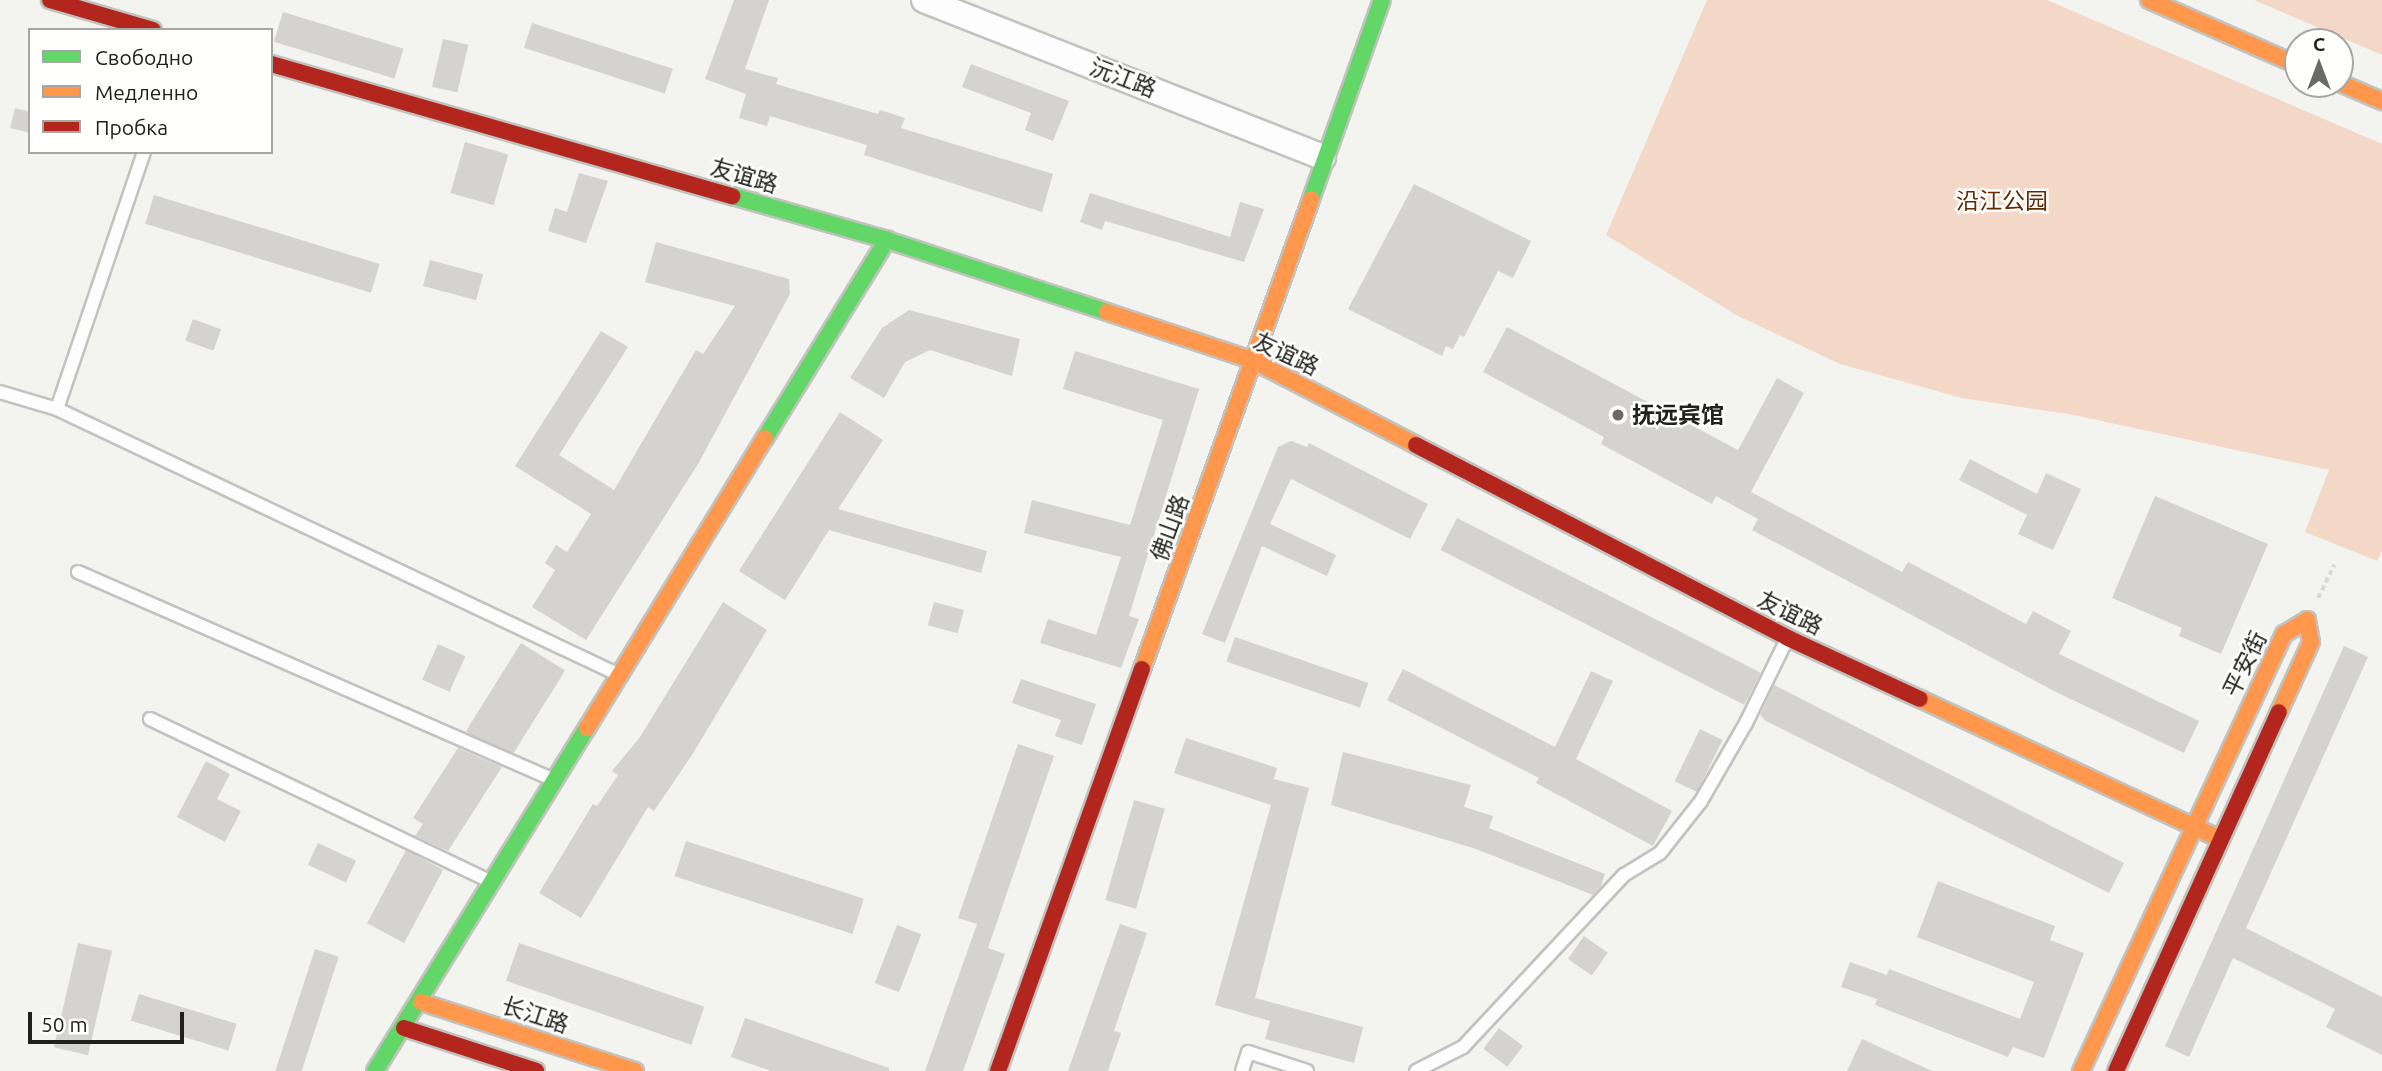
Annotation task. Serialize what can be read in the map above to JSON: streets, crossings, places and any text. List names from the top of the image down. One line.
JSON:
{"streets":{"street":["沅江路","友谊路","佛山路","平安街","长江路"]},"crossings":[["沅江路","佛山路"],["友谊路","佛山路"],["友谊路","平安街"]],"parks":["沿江公园"],"places":["抚远宾馆"],"legend":["Свободно","Медленно","Пробка"],"scale_bar":"50 m","north":"top"}
